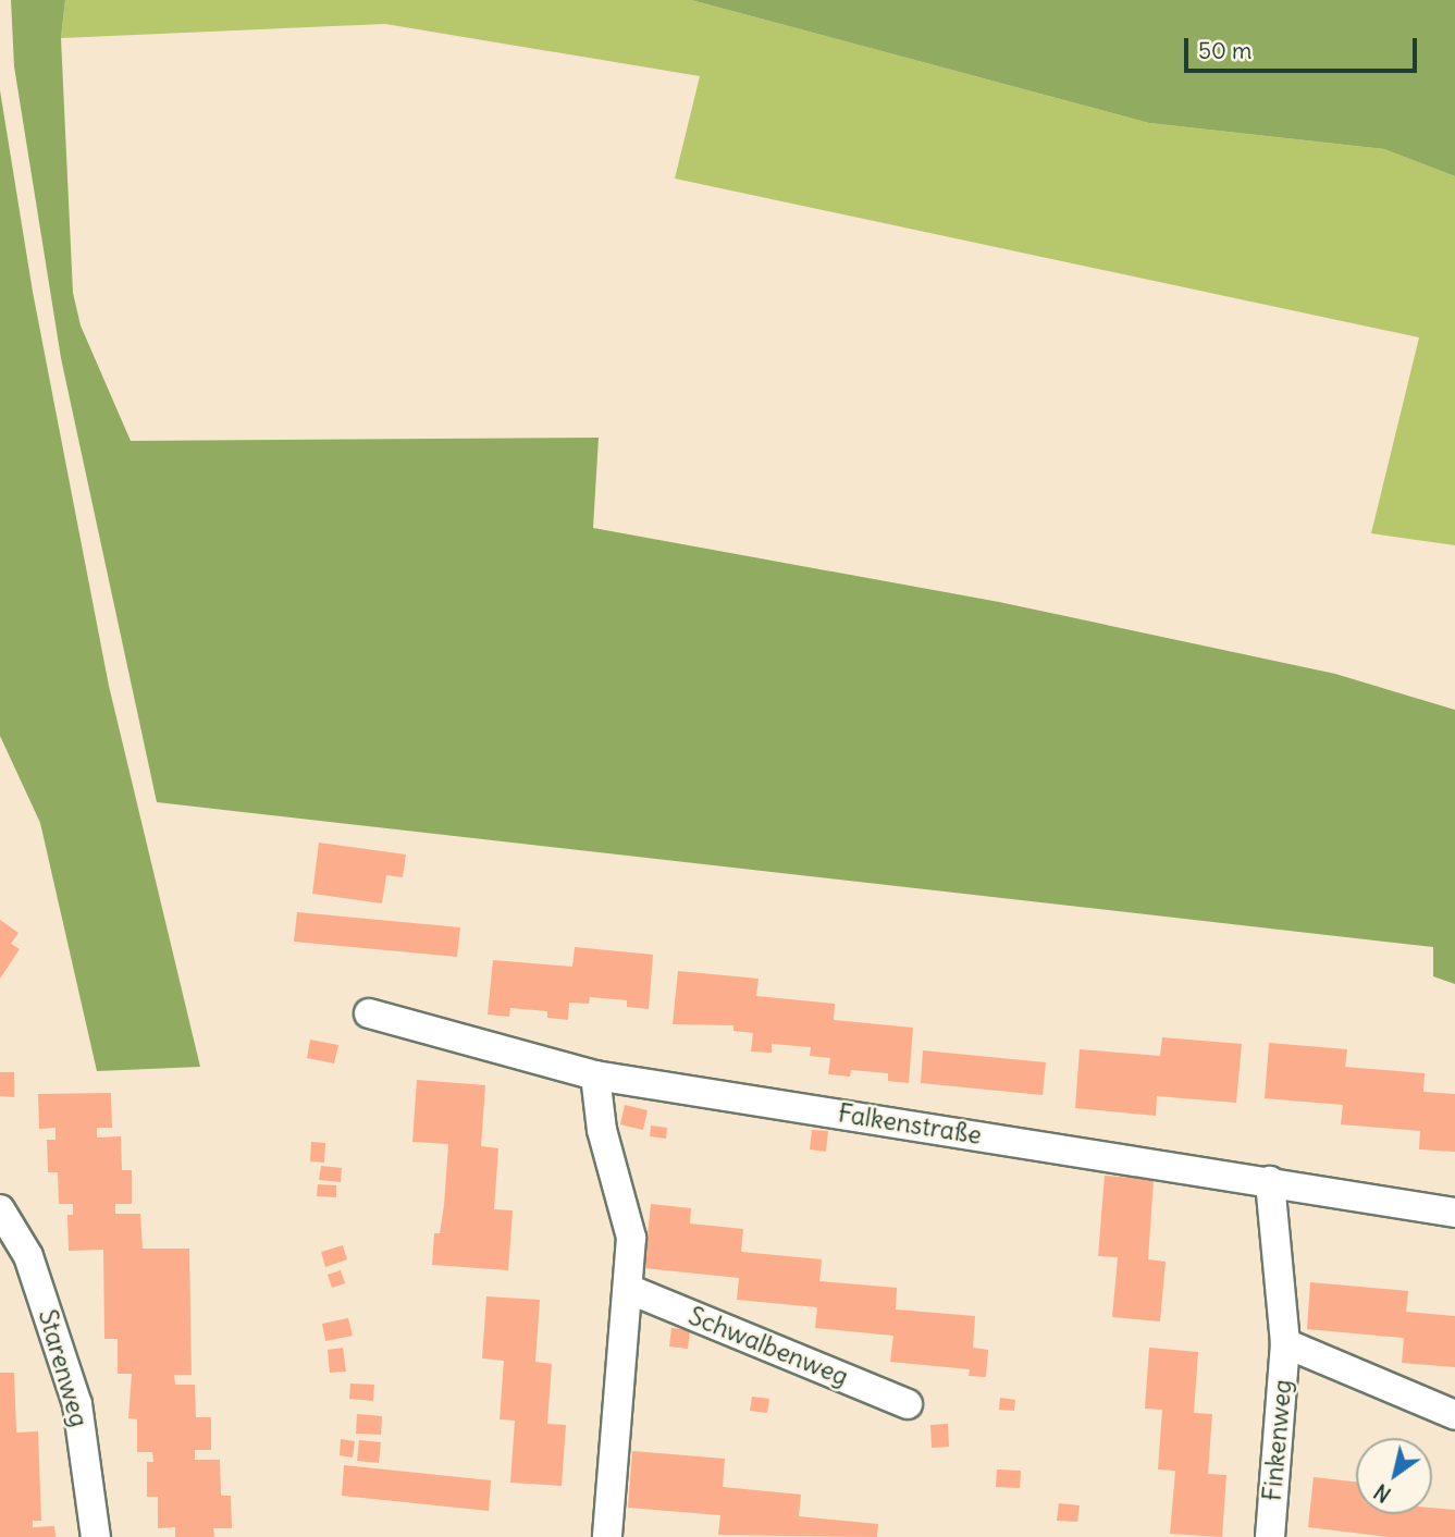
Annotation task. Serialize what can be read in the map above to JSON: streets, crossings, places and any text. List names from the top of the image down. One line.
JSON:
{"streets":{"street":["Falkenstraße","Schwalbenweg","Starenweg","Finkenweg"]},"crossings":[["Falkenstraße","Finkenweg"]],"scale_bar":"50 m","north":"bottom left"}
